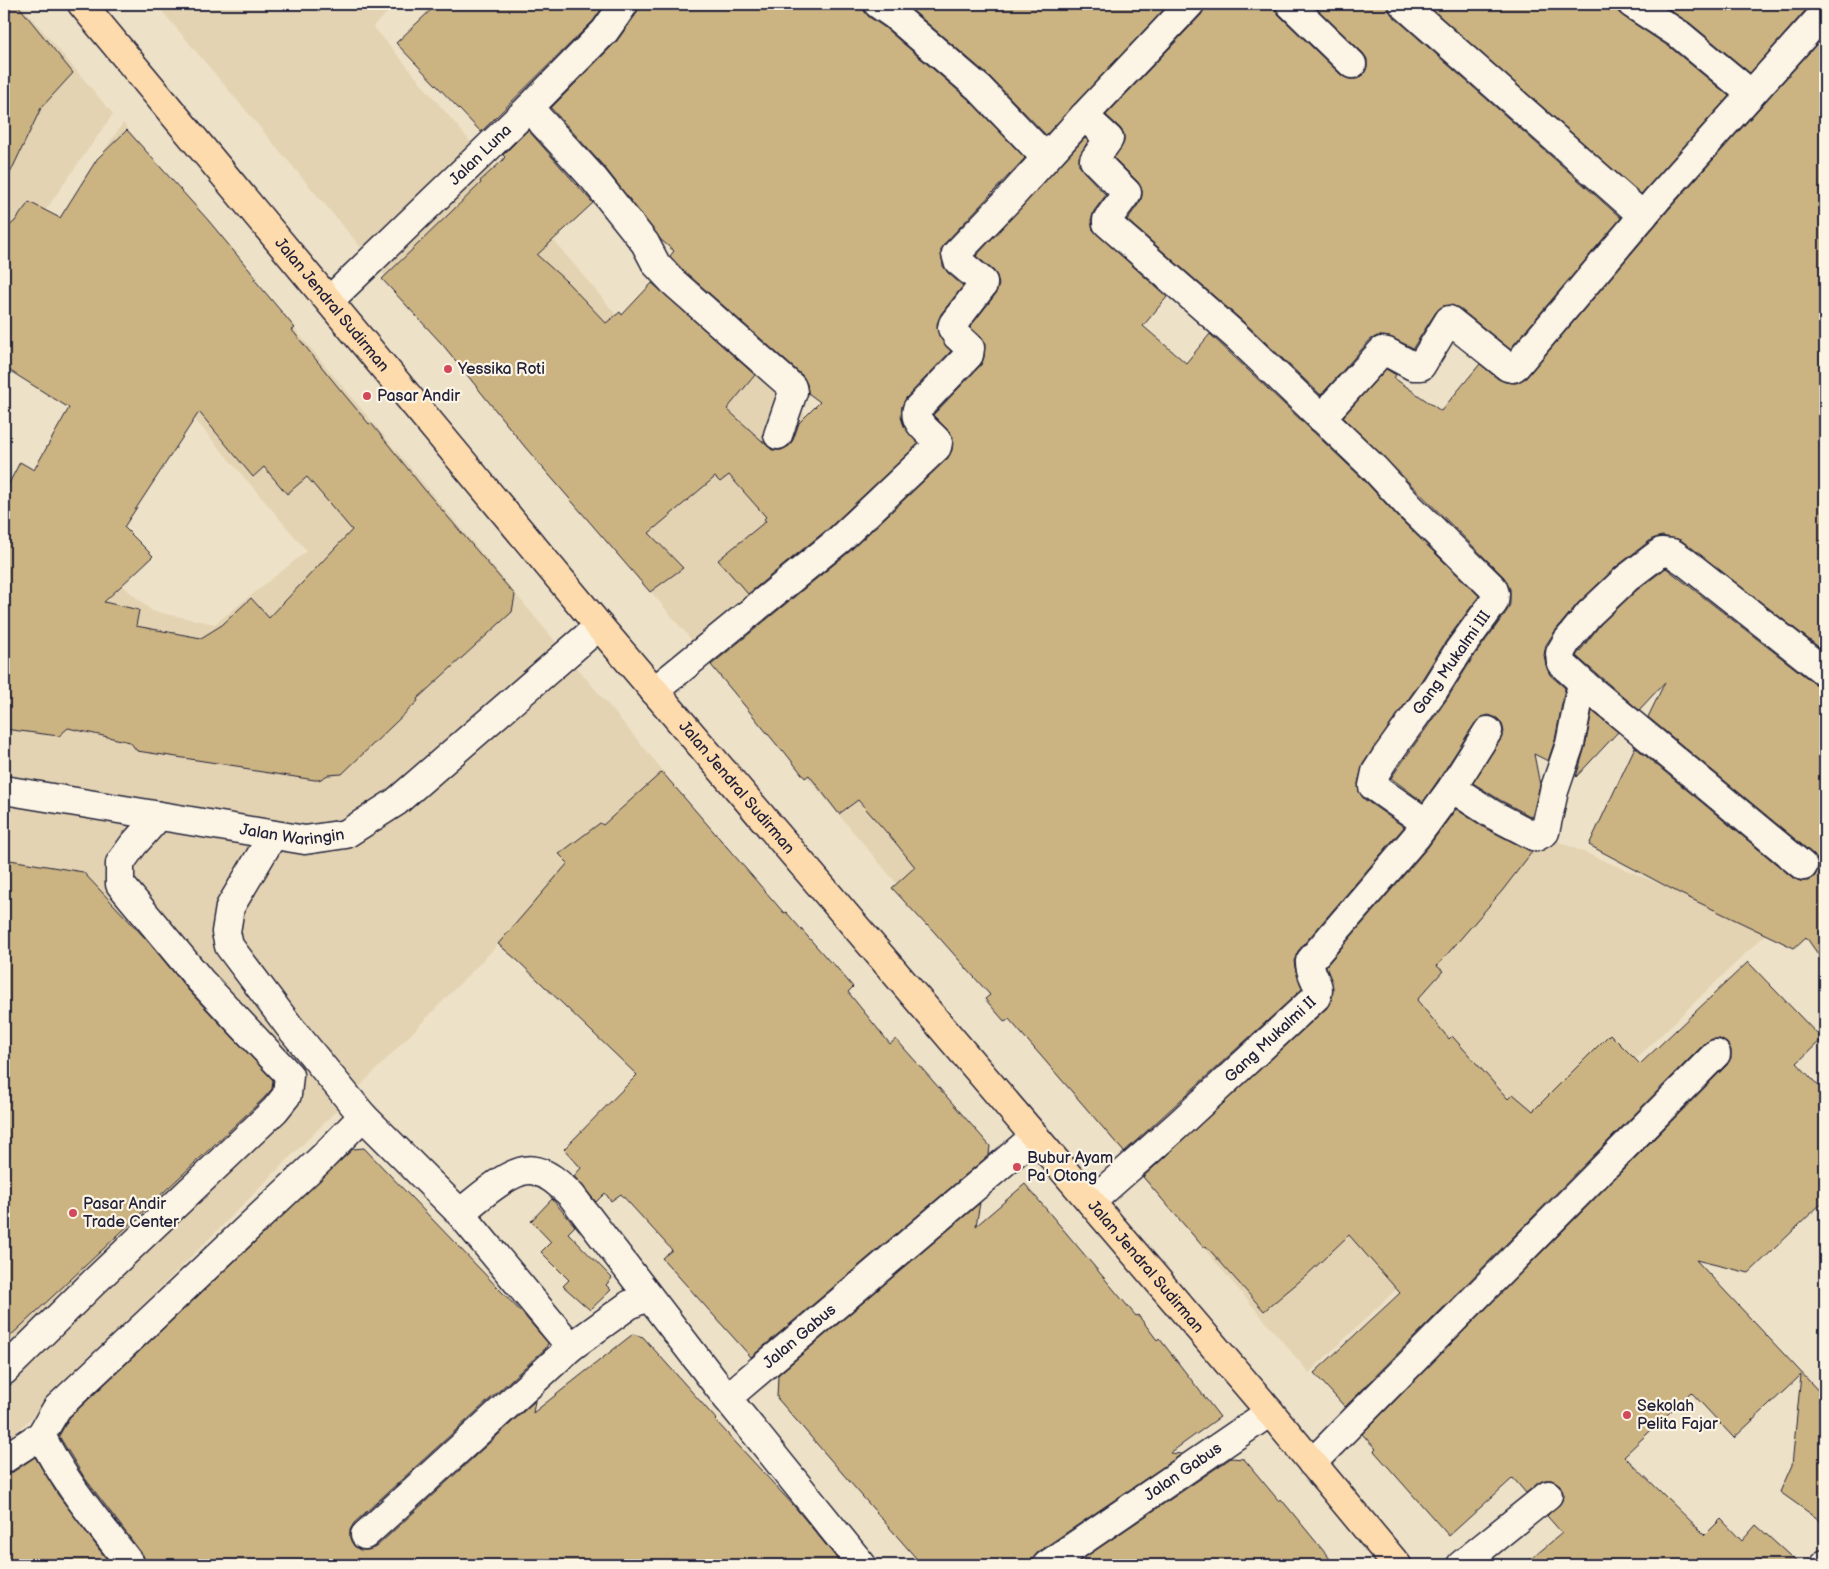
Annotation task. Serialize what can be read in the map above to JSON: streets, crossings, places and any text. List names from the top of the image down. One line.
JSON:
{"streets":{"main road":["Jalan Jendral Sudirman"],"street":["Jalan Luna","Gang Mukalmi III","Jalan Waringin","Gang Mukalmi II","Jalan Gabus"]},"crossings":[["Jalan Luna","Jalan Jendral Sudirman"],["Jalan Jendral Sudirman","Jalan Waringin"],["Jalan Jendral Sudirman","Gang Mukalmi II"],["Jalan Jendral Sudirman","Jalan Gabus"],["Gang Mukalmi III","Gang Mukalmi II"]],"places":["Yessika Roti","Pasar Andir","Bubur Ayam Pa' Otong","Pasar Andir Trade Center","Sekolah Pelita Fajar"]}
